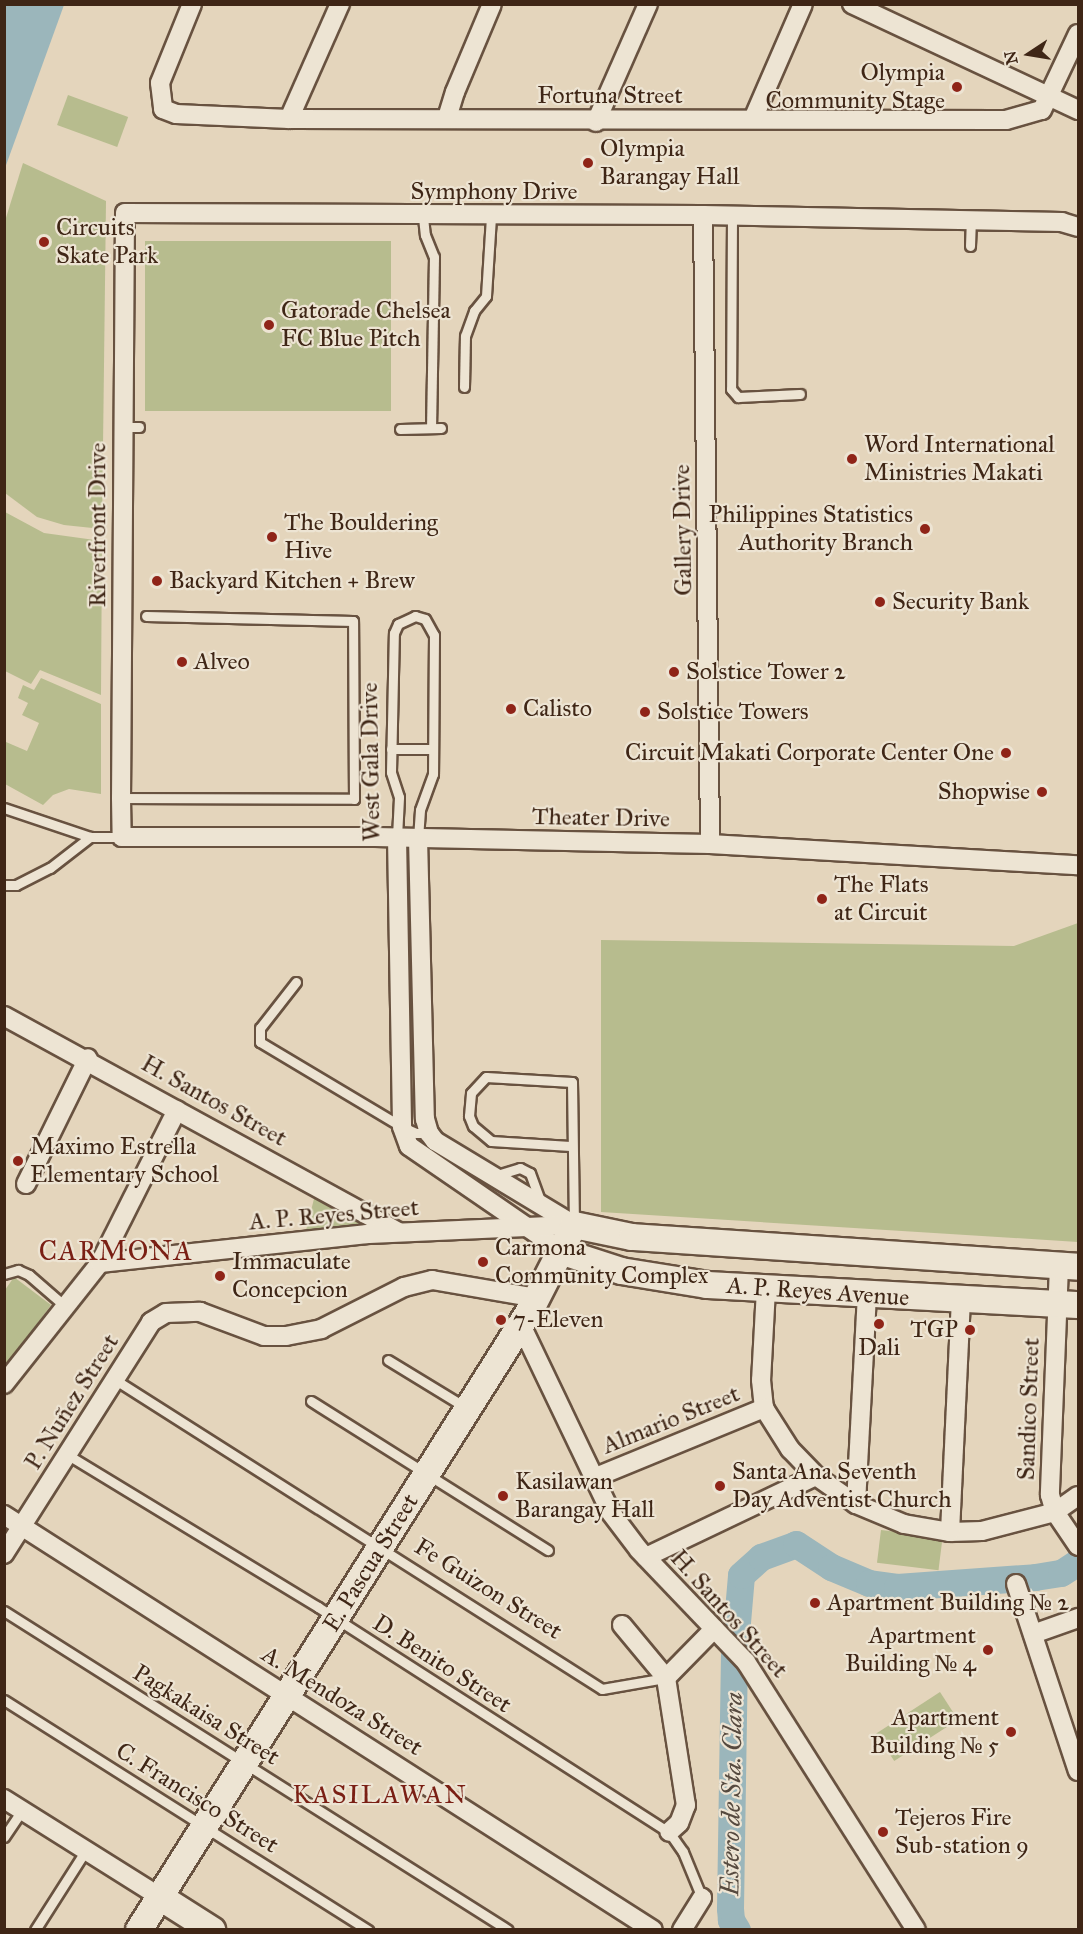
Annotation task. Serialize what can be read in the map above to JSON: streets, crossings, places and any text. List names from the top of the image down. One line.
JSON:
{"streets":{"street":["Fortuna Street","Symphony Drive","Riverfront Drive","Gallery Drive","West Gala Drive","Theater Drive","H. Santos Street","A. P. Reyes Street","A. P. Reyes Avenue","P. Nuñez Street","Sandico Street","Almario Street","E. Pascua Street","A. Mendoza Street"],"lane":["Fe Guizon Street","D. Benito Street","Pagkakaisa Street","C. Francisco Street"]},"crossings":[["Symphony Drive","Riverfront Drive"],["Symphony Drive","Gallery Drive"],["Riverfront Drive","Theater Drive"],["Gallery Drive","Theater Drive"],["West Gala Drive","Theater Drive"],["West Gala Drive","A. P. Reyes Street"],["West Gala Drive","A. P. Reyes Avenue"],["West Gala Drive","E. Pascua Street"],["H. Santos Street","A. P. Reyes Street"],["H. Santos Street","P. Nuñez Street"],["H. Santos Street","Almario Street"],["H. Santos Street","E. Pascua Street"],["A. P. Reyes Street","A. P. Reyes Avenue"],["A. P. Reyes Street","E. Pascua Street"],["A. P. Reyes Avenue","Sandico Street"],["A. P. Reyes Avenue","E. Pascua Street"],["P. Nuñez Street","E. Pascua Street"],["P. Nuñez Street","Fe Guizon Street"],["P. Nuñez Street","D. Benito Street"],["P. Nuñez Street","A. Mendoza Street"],["E. Pascua Street","Fe Guizon Street"],["E. Pascua Street","D. Benito Street"],["E. Pascua Street","A. Mendoza Street"],["E. Pascua Street","Pagkakaisa Street"],["E. Pascua Street","C. Francisco Street"]],"districts":["CARMONA","KASILAWAN"],"water":["Estero de Sta. Clara"],"places":["Olympia Community Stage","Olympia Barangay Hall","Circuits Skate Park","Gatorade Chelsea FC Blue Pitch","Word International Ministries Makati","Philippines Statistics Authority Branch","The Bouldering Hive","Backyard Kitchen + Brew","Security Bank","Alveo","Solstice Tower 2","Calisto","Solstice Towers","Circuit Makati Corporate Center One","Shopwise","The Flats at Circuit","Maximo Estrella Elementary School","Carmona Community Complex","Immaculate Concepcion","7-Eleven","Dali","TGP","Santa Ana Seventh Day Adventist Church","Kasilawan Barangay Hall","Apartment Building № 2","Apartment Building № 4","Apartment Building № 5","Tejeros Fire Sub-station 9"],"north":"left"}
